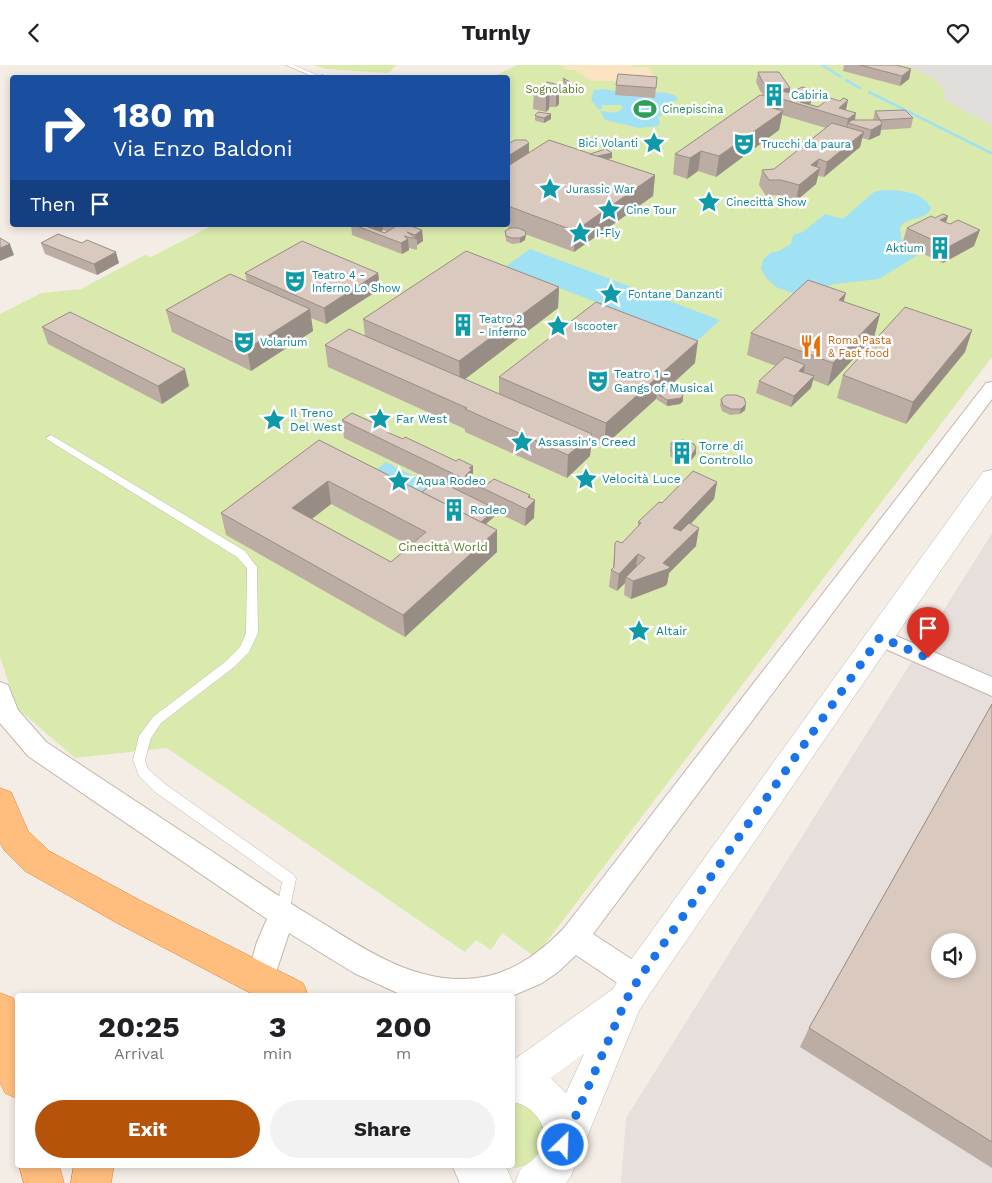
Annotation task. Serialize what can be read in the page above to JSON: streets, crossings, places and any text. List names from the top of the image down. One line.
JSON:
{"parks":["Sognolabio","Cinecittà World"],"places":{"building":["Cabiria","Aktium","Teatro 2 - Inferno","Torre di Controllo","Rodeo"],"sports":["Cinepiscina"],"place":["Bici Volanti","Jurassic War","Cinecittà Show","Cine Tour","I-Fly","Fontane Danzanti","Iscooter","Far West","Il Treno Del West","Assassin's Creed","Velocità Luce","Aqua Rodeo","Altair"],"theatre":["Trucchi da paura","Teatro 4 - Inferno Lo Show","Volarium","Teatro 1 - Gangs of Musical"],"restaurant":["Roma Pasta & Fast food"]},"page":{"header":"Turnly","turn":["180 m","Via Enzo Baldoni"],"then":"Then","eta":["20:25","Arrival","3","min","200","m"],"buttons":["Exit","Share"]}}
